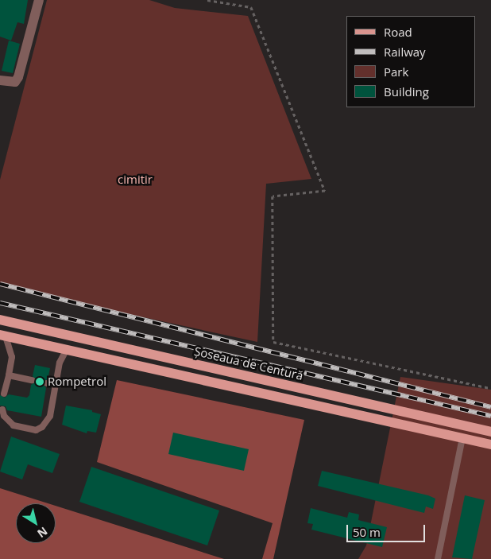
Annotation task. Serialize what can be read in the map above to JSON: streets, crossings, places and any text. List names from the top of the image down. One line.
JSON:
{"streets":{"main road":["Șoseaua de Centură"]},"parks":["cimitir"],"places":["Rompetrol"],"legend":["Road","Railway","Park","Building"],"scale_bar":"50 m","north":"bottom right"}
